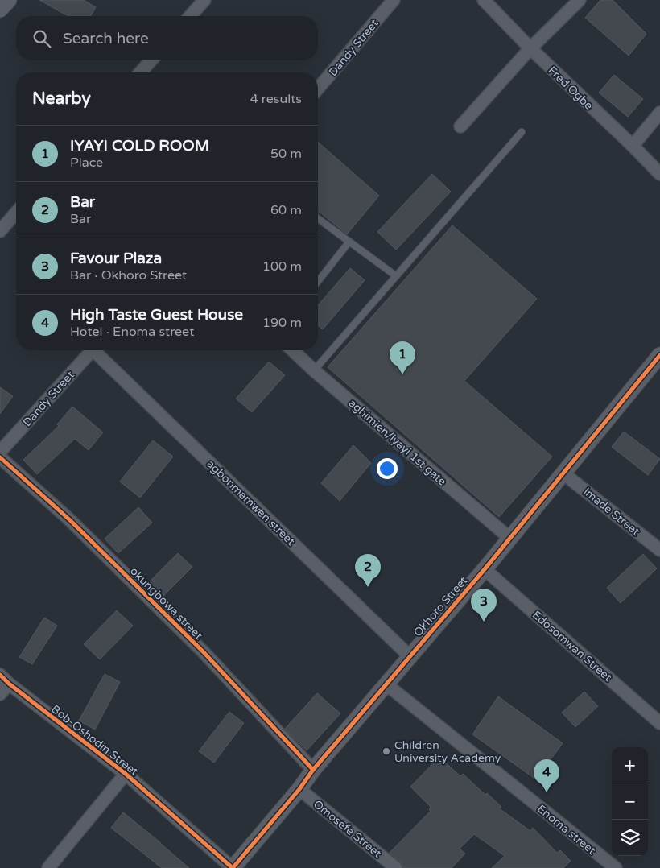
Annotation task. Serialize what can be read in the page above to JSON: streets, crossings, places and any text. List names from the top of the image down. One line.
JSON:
{"streets":{"street":["Dandy Street","Fred Ogbe","aghimien/iyayi 1st gate","agbonmamwen street","Imade Street","okungbowa street","Okhoro Street","Edosomwan Street","Bob-Oshodin Street","Omosefe Street","Enoma street"]},"crossings":[["aghimien/iyayi 1st gate","Okhoro Street"],["agbonmamwen street","Okhoro Street"],["Imade Street","Okhoro Street"],["okungbowa street","Okhoro Street"],["Okhoro Street","Edosomwan Street"],["Okhoro Street","Bob-Oshodin Street"],["Okhoro Street","Omosefe Street"],["Okhoro Street","Enoma street"]],"places":["Children University Academy"],"page":{"search":"Search here","heading":["Nearby","4 results"],"list":[{"mark":"1","name":"IYAYI COLD ROOM","note":"Place","value":"50 m"},{"mark":"2","name":"Bar","note":"Bar","value":"60 m"},{"mark":"3","name":"Favour Plaza","note":"Bar · Okhoro Street","value":"100 m"},{"mark":"4","name":"High Taste Guest House","note":"Hotel · Enoma street","value":"190 m"}],"pins":["1","2","3","4"],"map_buttons":["+","−"]}}
